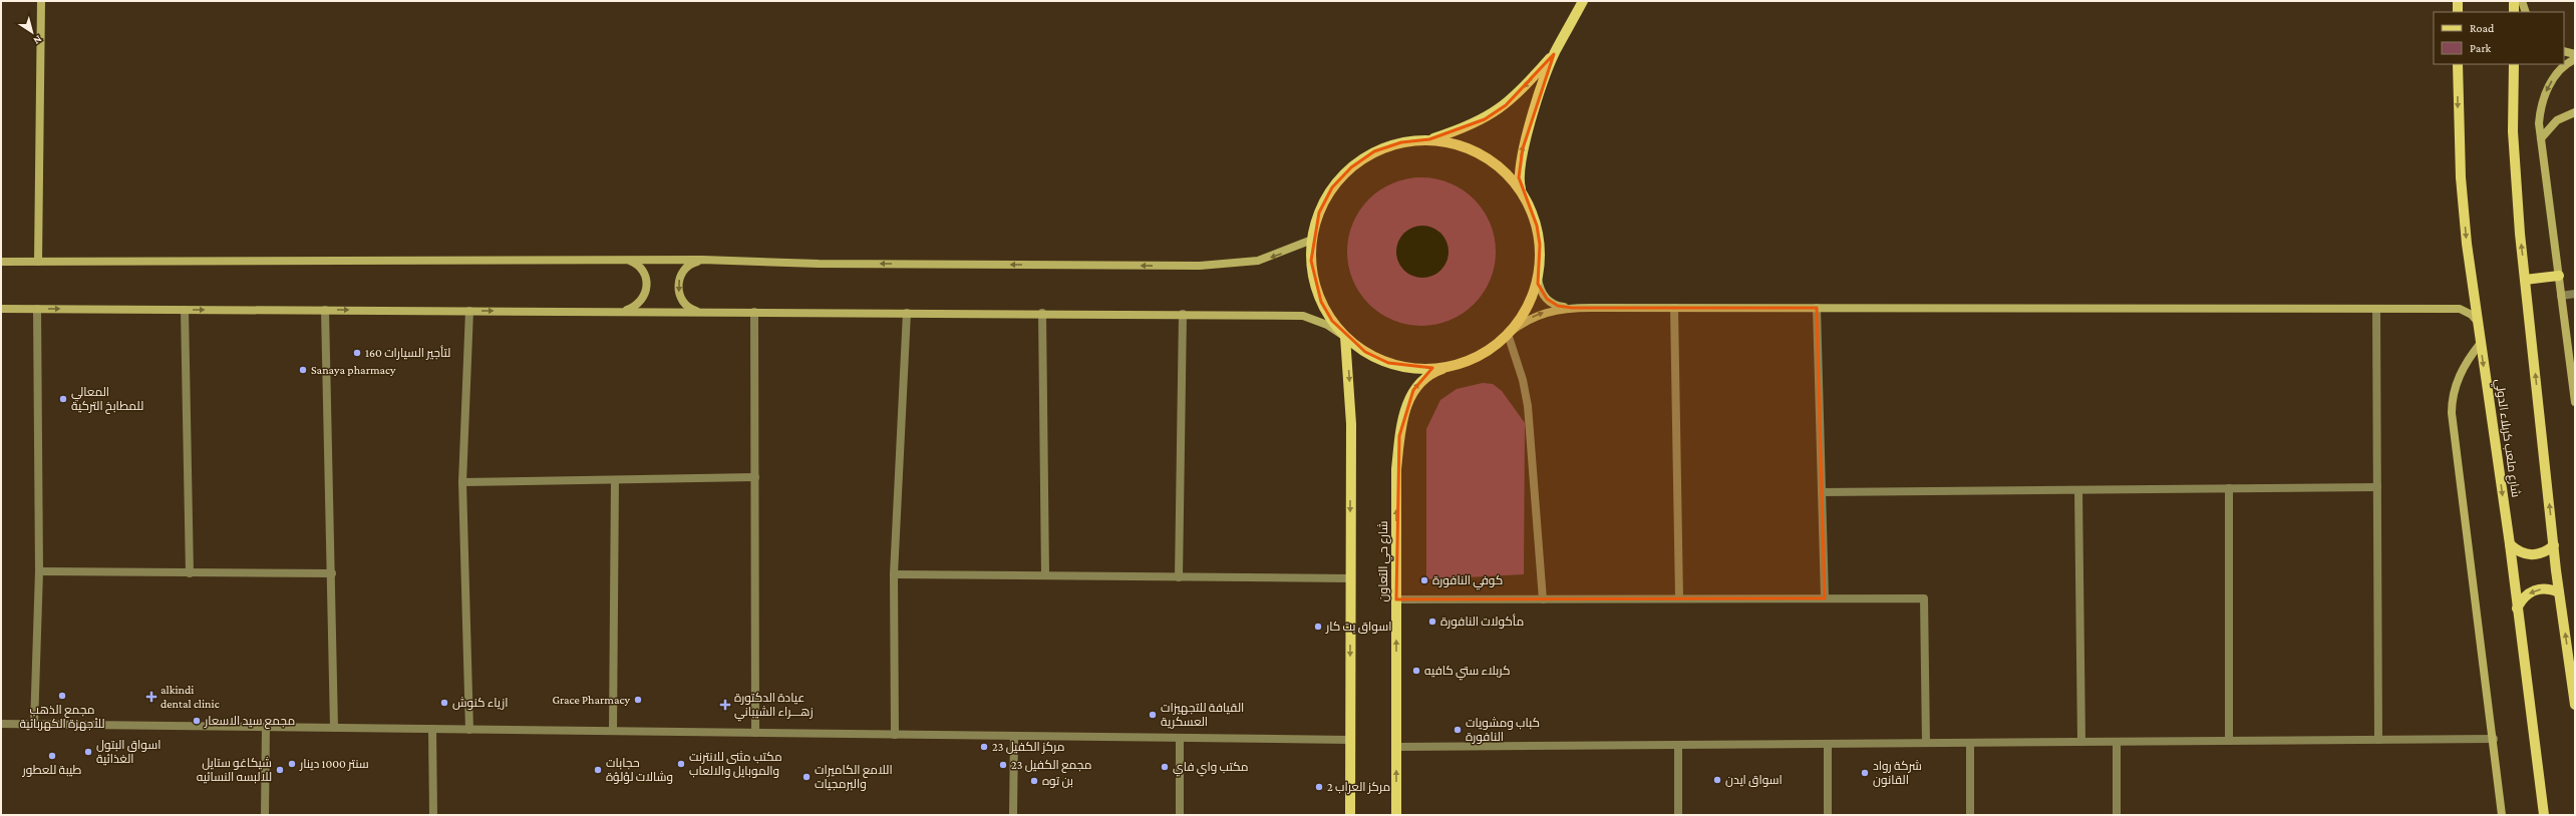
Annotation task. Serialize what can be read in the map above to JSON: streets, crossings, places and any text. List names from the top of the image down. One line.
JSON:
{"streets":{"main road":["شارع ملعب كربلاء الدولي","شارع حي التعاون"]},"places":{"other":["160 لتأجير السيارات","Sanaya pharmacy","المعالي للمطابخ التركية","كوفي النافورة","مأكولات النافورة","اسواق بت كار","كربلاء ستي كافيه","مجمع الذهب للأجهزة الكهربائية","Grace Pharmacy","ازياء كنوش","القيافة للتجهيزات العسكرية","مجمع سيد الاسعار","كباب ومشويات النافورة","مركز الكفيل 23","اسواق البتول الغذائية","طيبة للعطور","سنتر 1000 دينار","مكتب مثنى للانترنت والموبايل والالعاب","مجمع الكفيل 23","مكتب واي فاي","شيكاغو ستايل للالبسه النسائيه","حجابات وشالات لؤلؤة","شركة رواد القانون","اللامع الكاميرات والبرمجيات","اسواق ايدن","بن توه","مركز العراب 2"],"health":["alkindi dental clinic","عيادة الدكتورة زهـــراء الشيباني"]},"legend":["Road","Park"],"north":"bottom right"}
